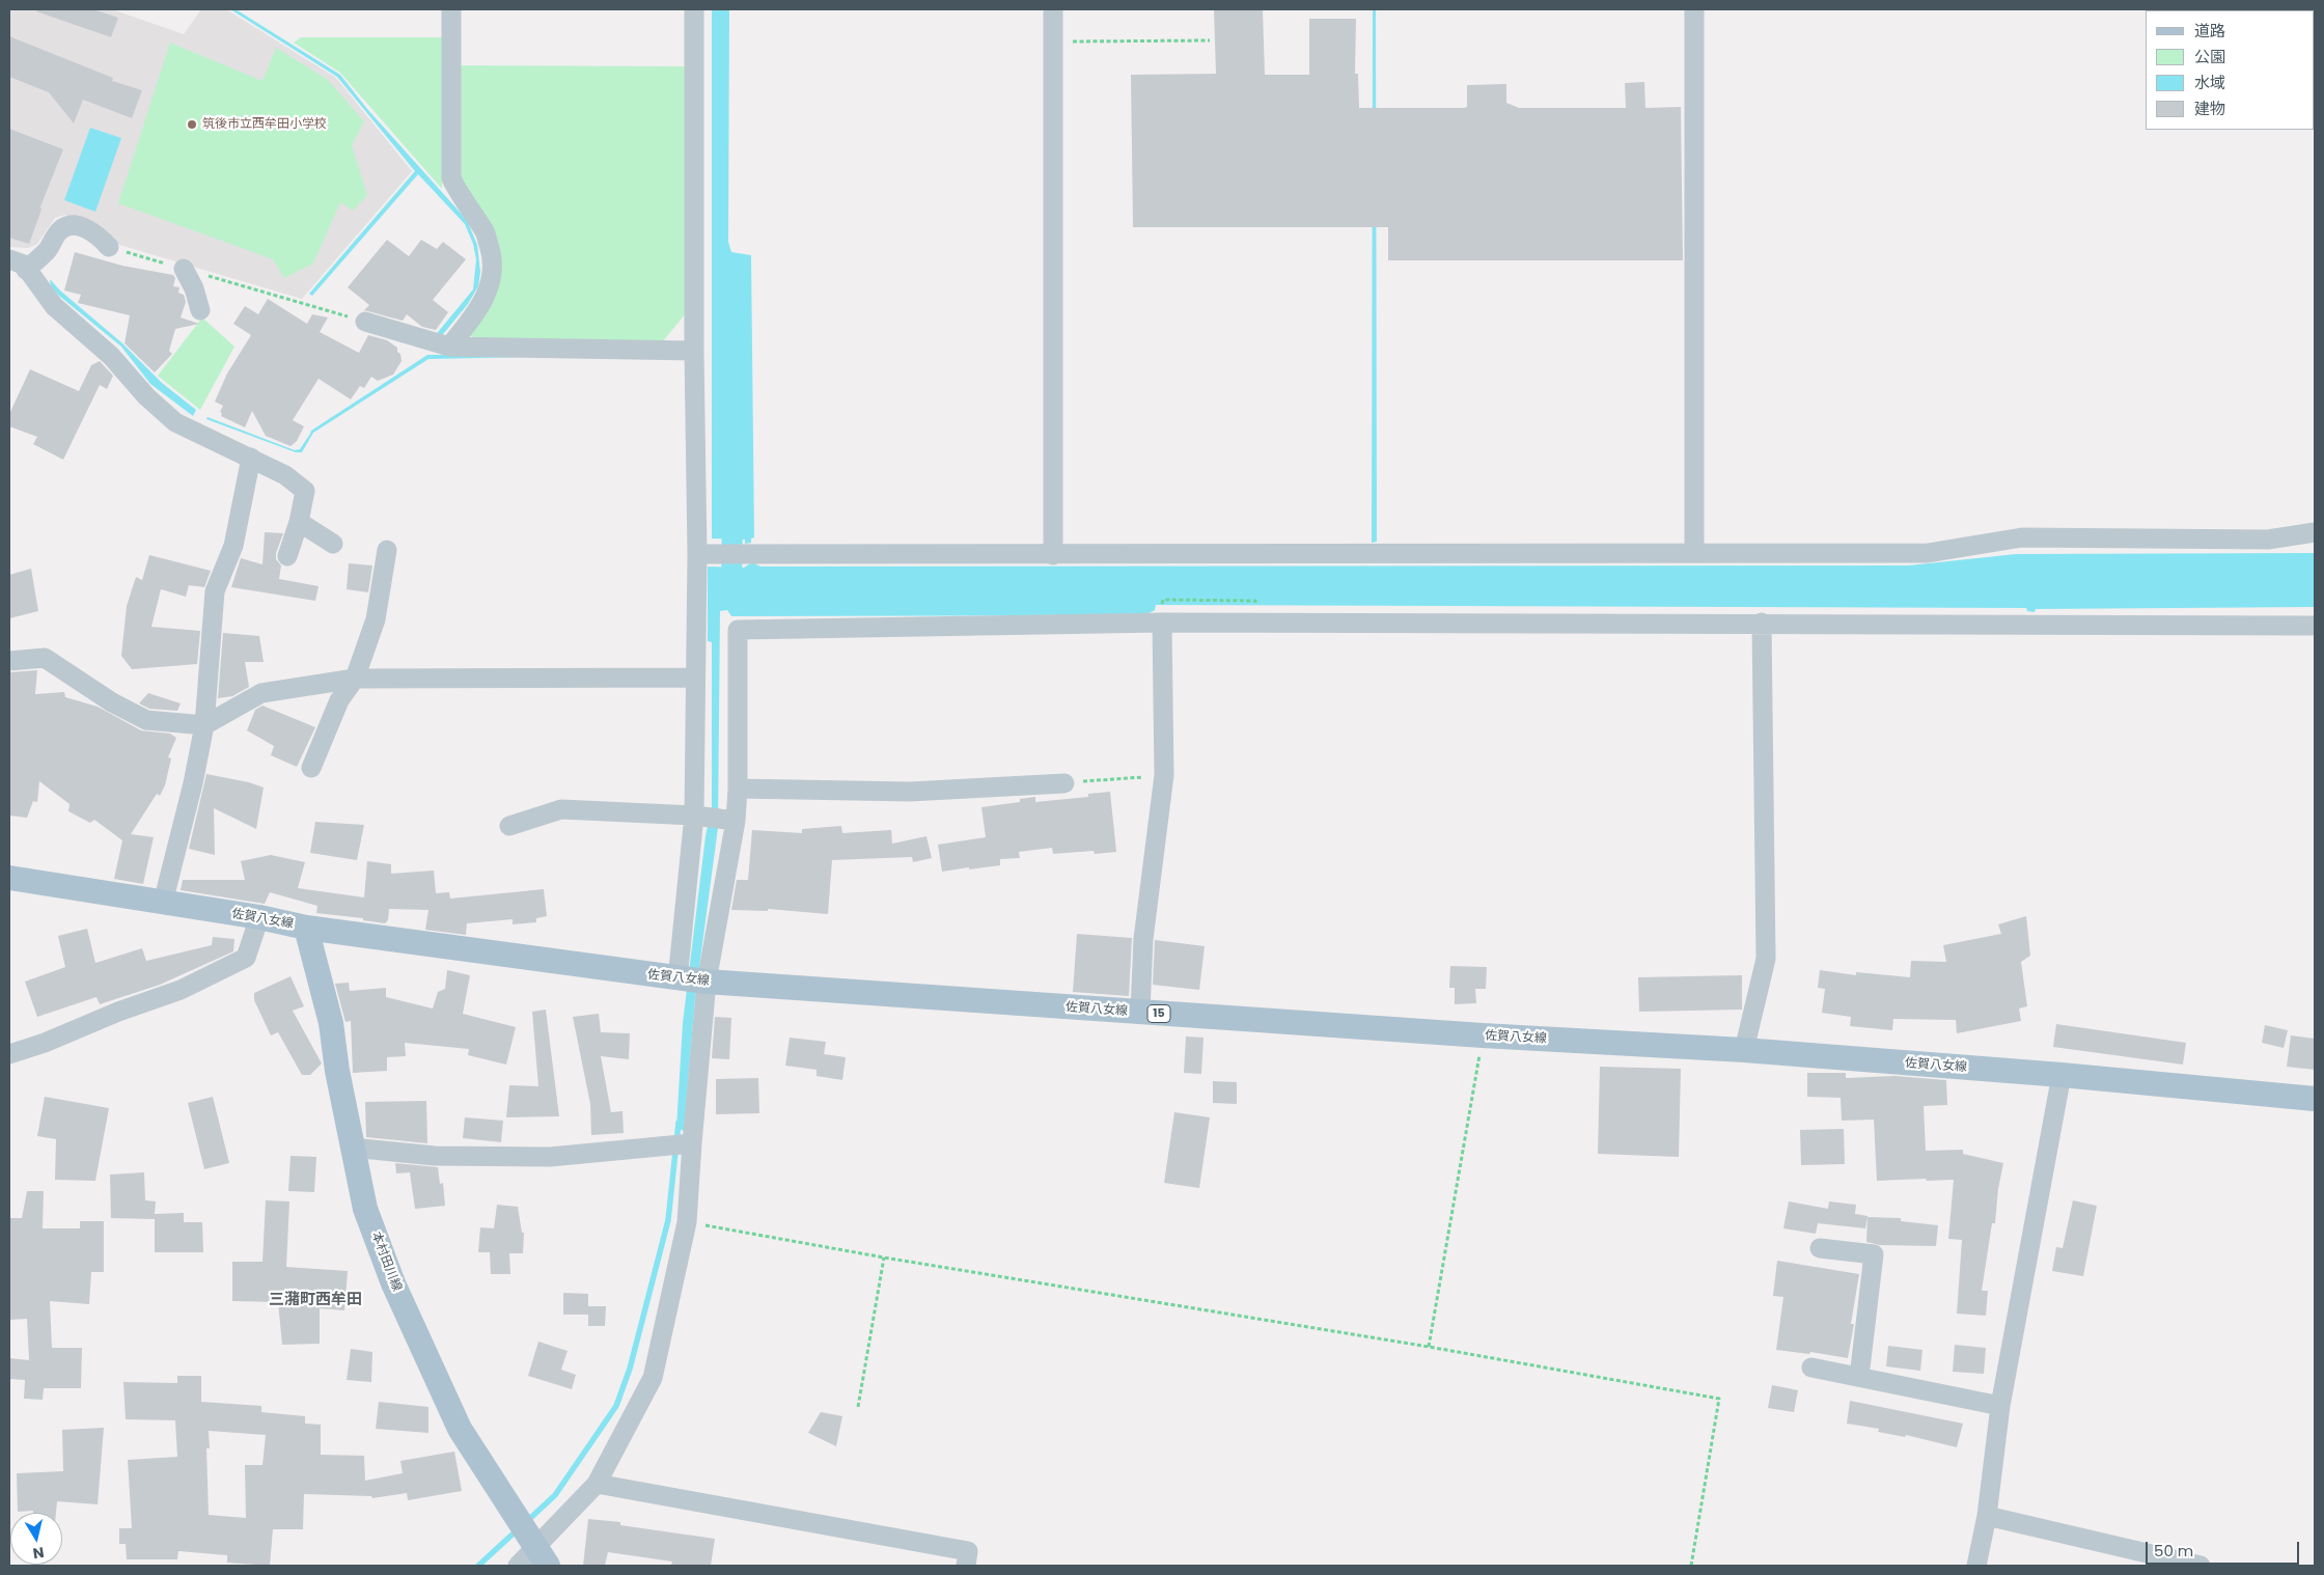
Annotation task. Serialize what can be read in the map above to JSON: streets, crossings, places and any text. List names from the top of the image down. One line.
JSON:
{"streets":{"main road":["佐賀八女線","15","本村田川線"]},"crossings":[["佐賀八女線","本村田川線"]],"districts":["三潴町西牟田"],"places":["筑後市立西牟田小学校"],"legend":["道路","公園","水域","建物"],"scale_bar":"50 m","north":"bottom"}
